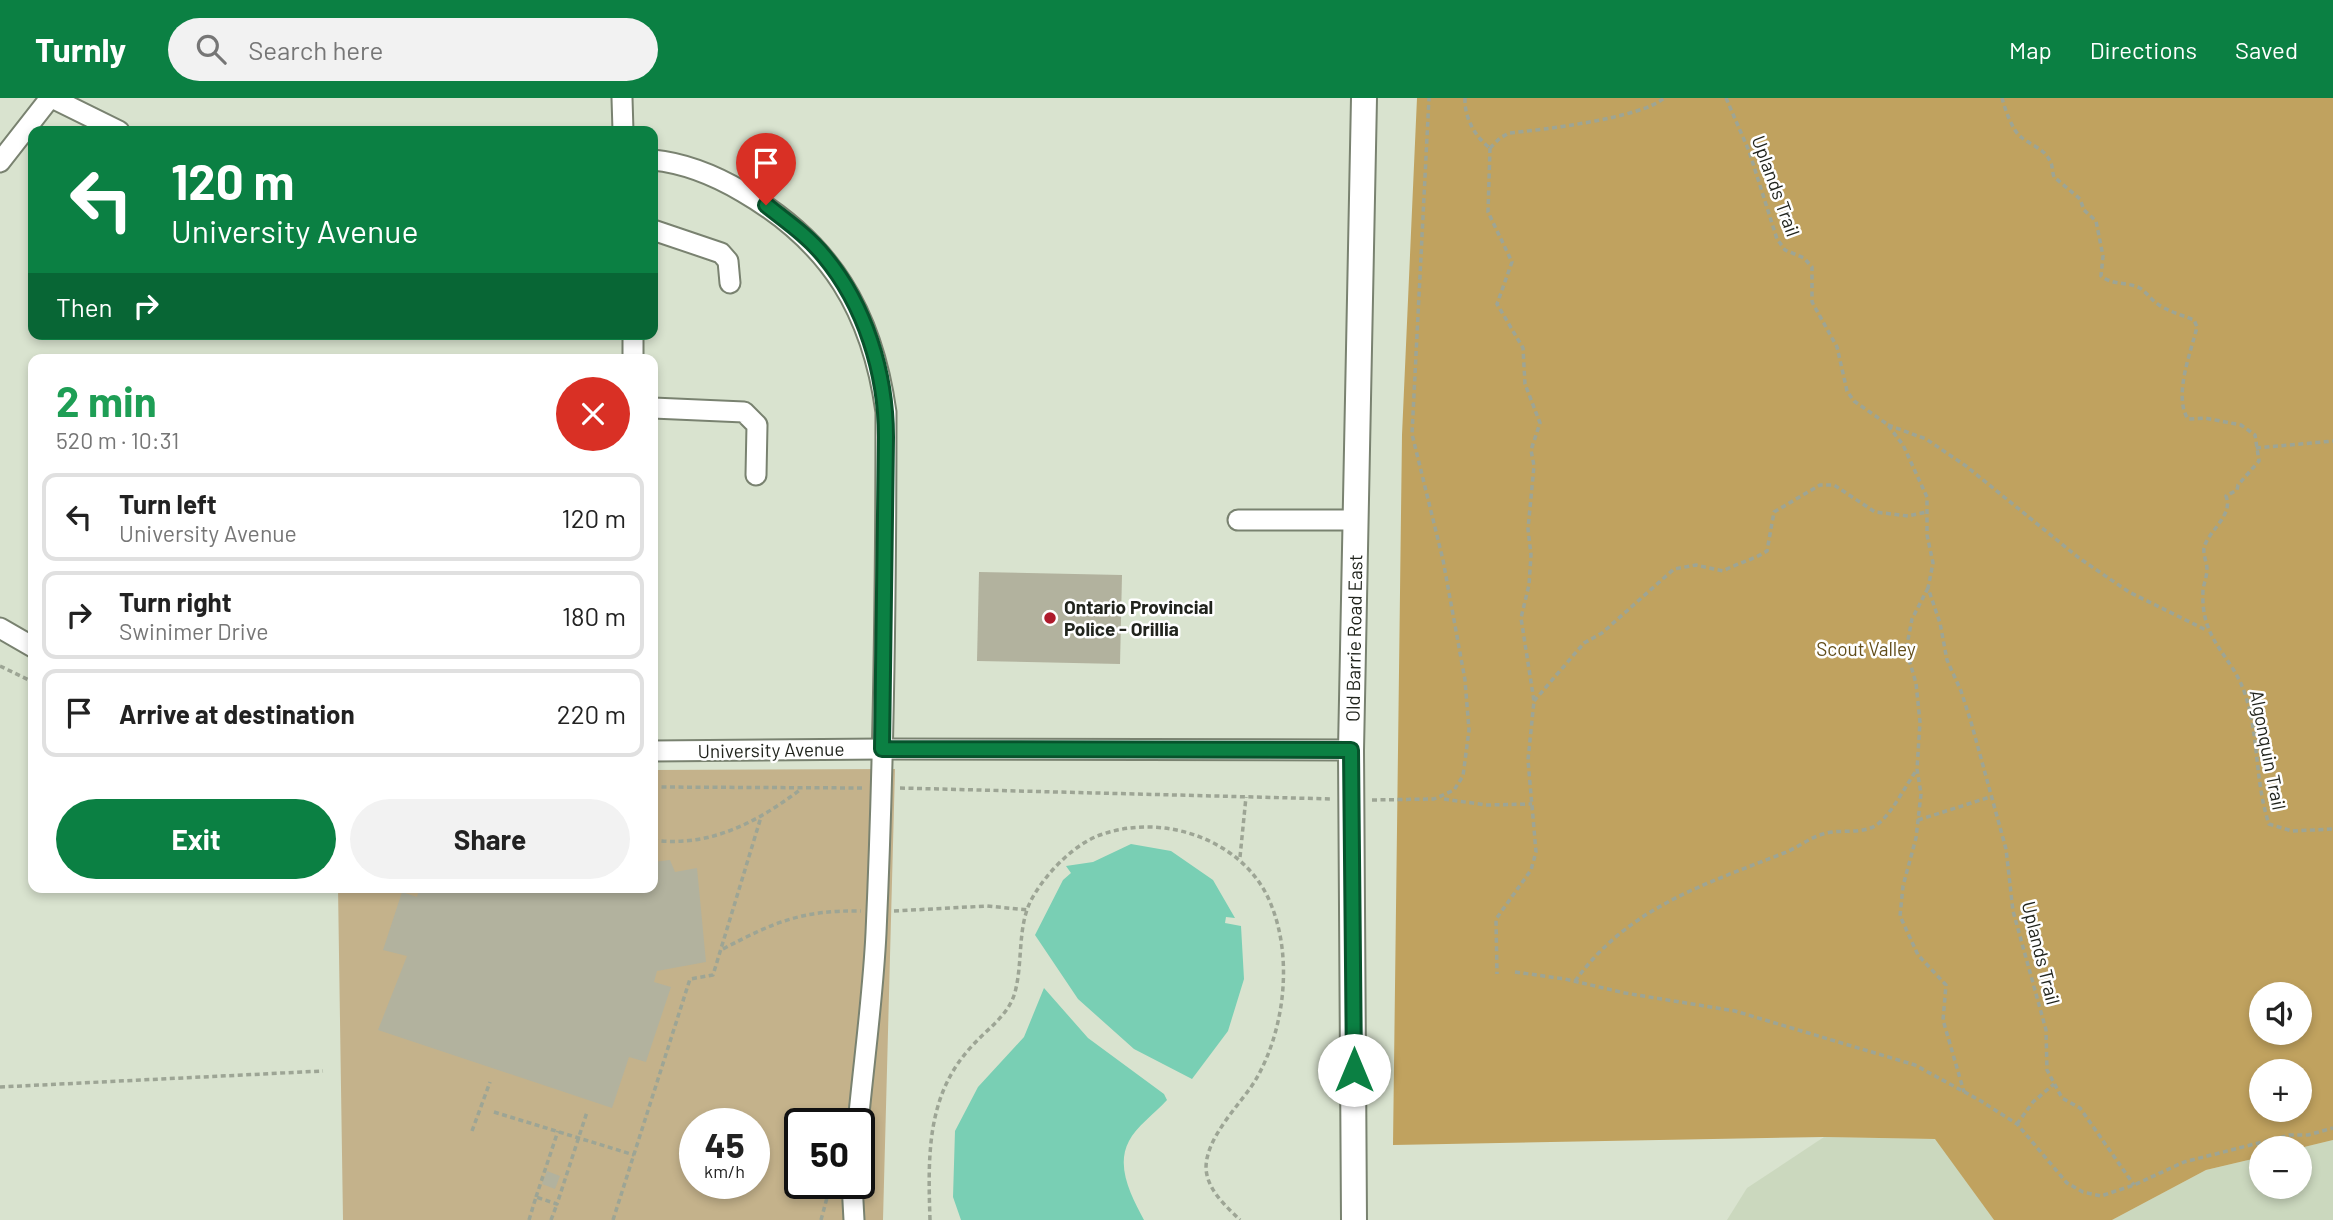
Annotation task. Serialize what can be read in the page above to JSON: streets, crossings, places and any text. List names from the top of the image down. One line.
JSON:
{"streets":{"main road":["Old Barrie Road East"],"street":["University Avenue"],"path":["Uplands Trail","Algonquin Trail"]},"crossings":[["Old Barrie Road East","University Avenue"]],"parks":["Scout Valley"],"places":["Ontario Provincial Police - Orillia"],"page":{"header":"Turnly","search":"Search here","nav":["Map","Directions","Saved"],"turn":["120 m","University Avenue"],"then":"Then","heading":["2 min","520 m · 10:31"],"list":[{"name":"Turn left","note":"University Avenue","value":"120 m"},{"name":"Turn right","note":"Swinimer Drive","value":"180 m"},{"name":"Arrive at destination","value":"220 m"}],"buttons":["Exit","Share"],"map_buttons":["+","−"],"speed":"45 km/h","limit":"50"}}
